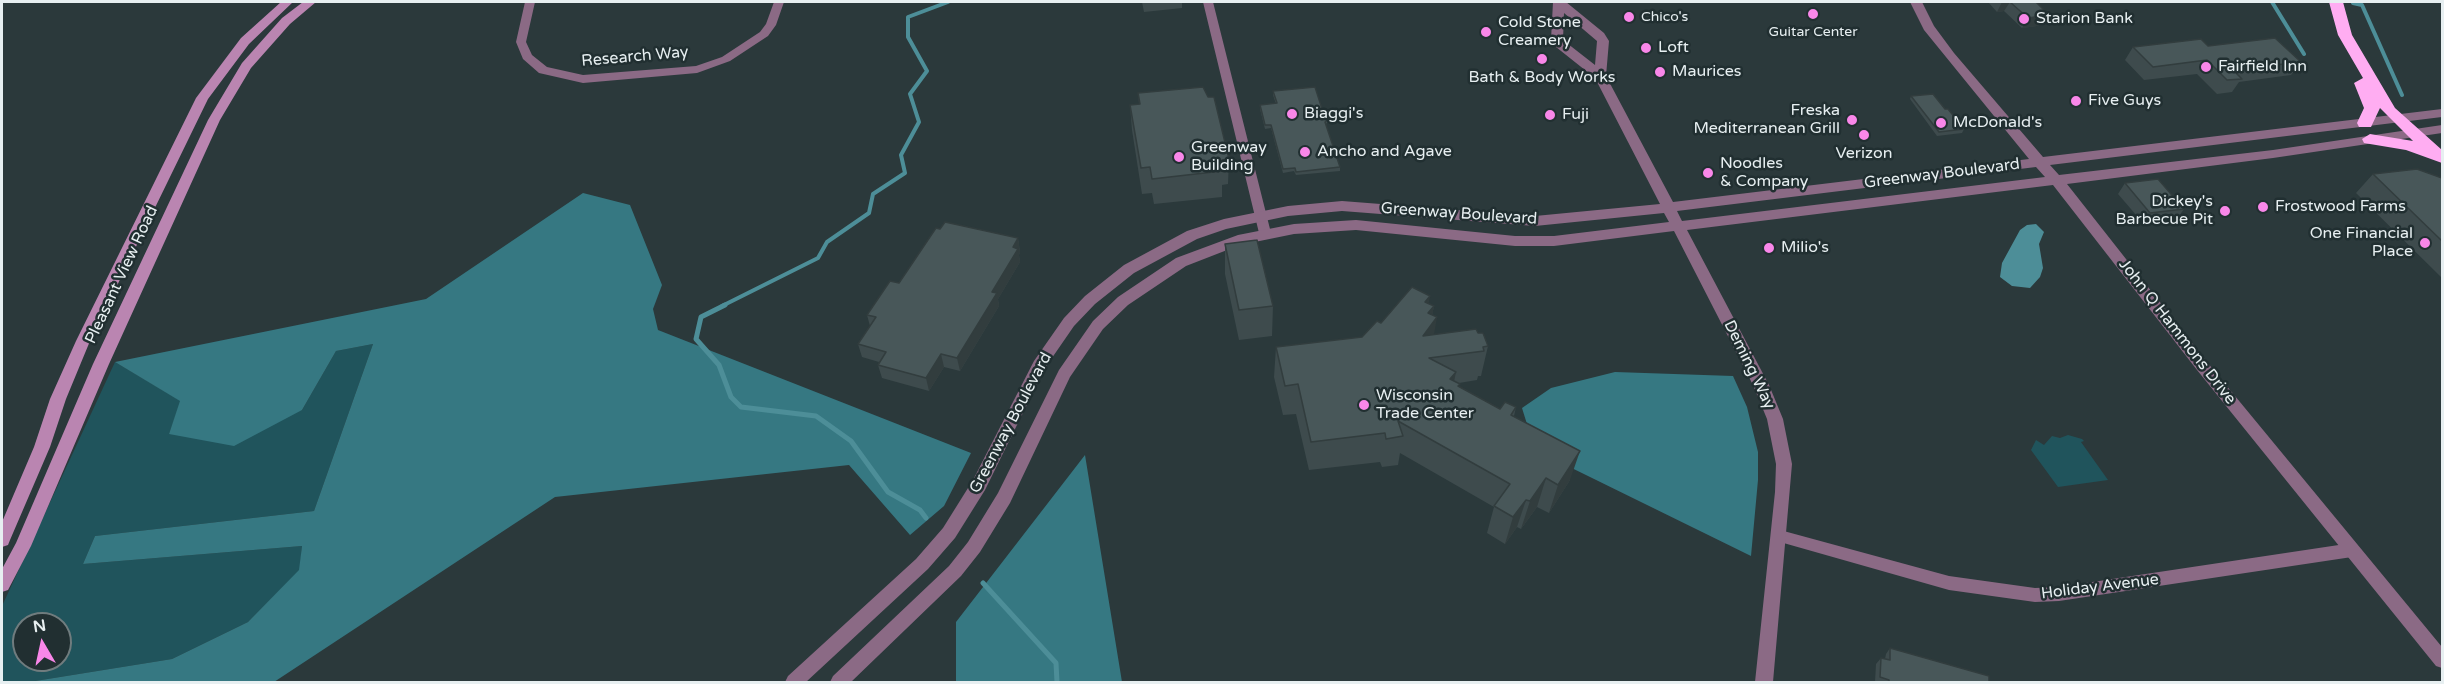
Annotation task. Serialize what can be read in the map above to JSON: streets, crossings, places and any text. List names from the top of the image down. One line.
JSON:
{"streets":{"main road":["Pleasant View Road"],"street":["Research Way","Greenway Boulevard","John Q Hammons Drive","Deming Way","Holiday Avenue"]},"crossings":[["Greenway Boulevard","John Q Hammons Drive"],["Greenway Boulevard","Deming Way"],["John Q Hammons Drive","Holiday Avenue"],["Deming Way","Holiday Avenue"]],"places":["Guitar Center","Chico's","Starion Bank","Cold Stone Creamery","Loft","Bath & Body Works","Fairfield Inn","Maurices","Five Guys","Biaggi's","Fuji","Freska Mediterranean Grill","McDonald's","Verizon","Ancho and Agave","Greenway Building","Noodles & Company","Frostwood Farms","Dickey's Barbecue Pit","One Financial Place","Milio's","Wisconsin Trade Center"],"north":"top"}
